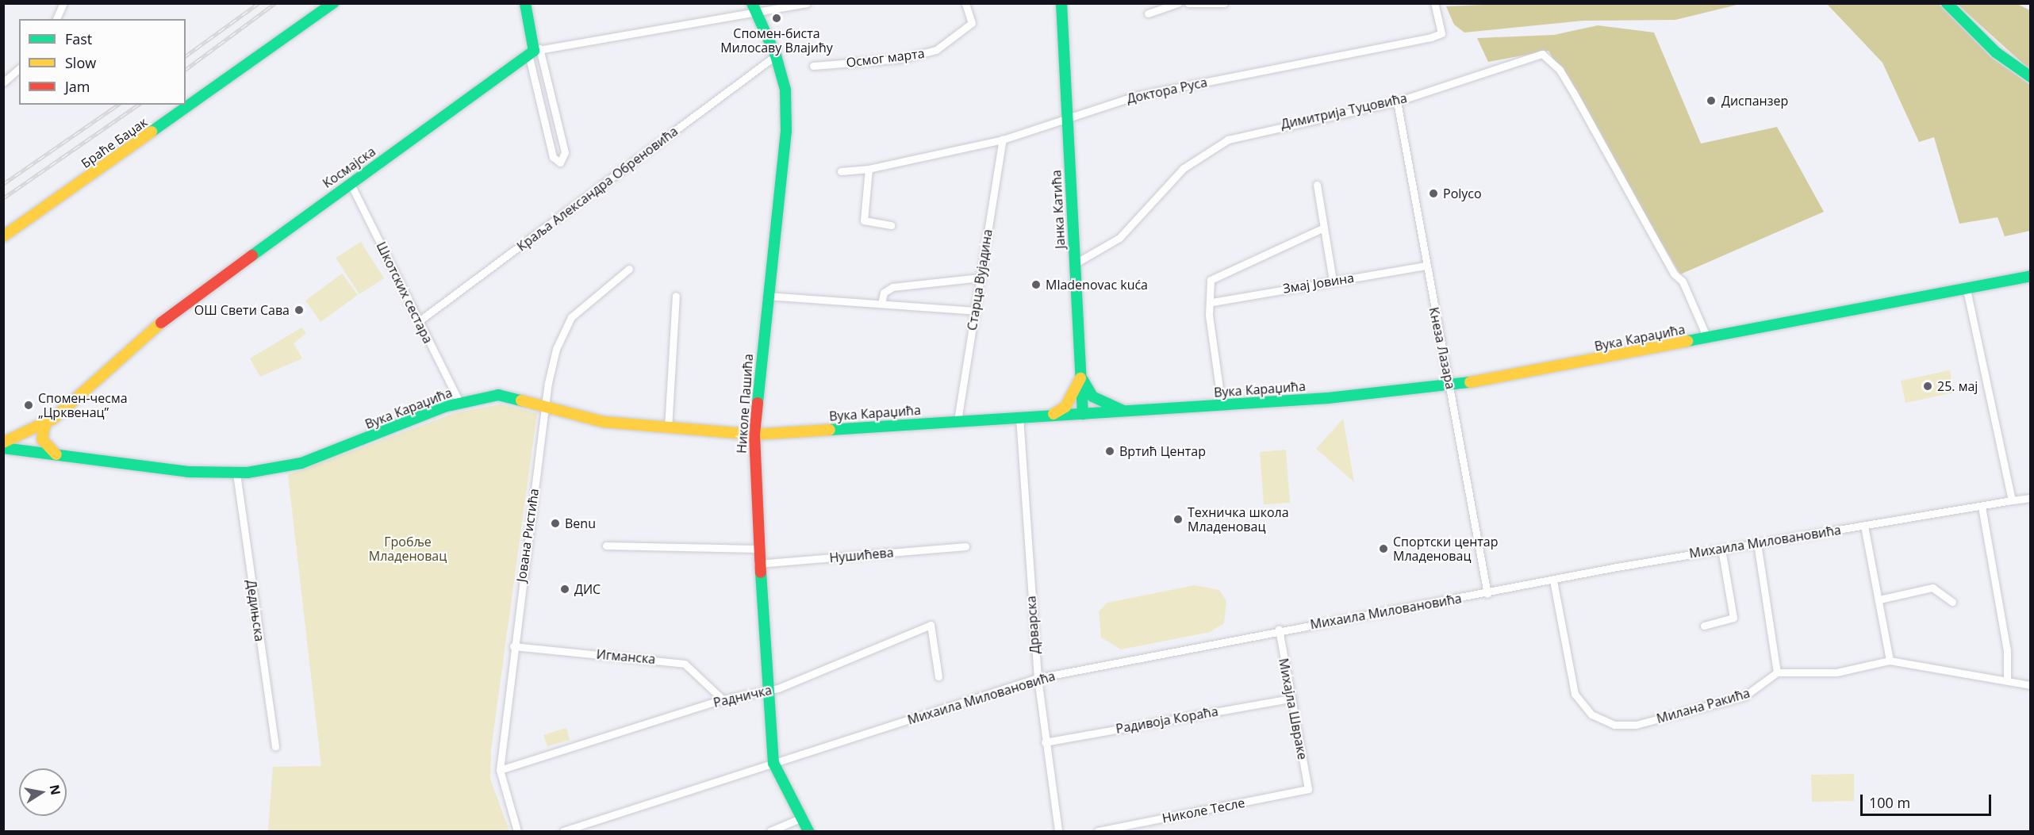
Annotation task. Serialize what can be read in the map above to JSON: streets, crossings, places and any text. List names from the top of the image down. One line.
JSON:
{"streets":{"street":["Осмог марта","Доктора Руса","Димитрија Туцовића","Браће Баџак","Космајска","Краља Александра Обреновића","Јанка Катића","Старца Вујадина","Змај Јовина","Шкотских сестара","Вука Караџића","Кнеза Лазара","Николе Пашића","Јована Ристића","Михаила Миловановића","Нушићева","Дедињска","Дрварска","Игманска","Радничка","Милана Ракића","Михајла Швраке","Радивоја Кораћа","Николе Тесле"]},"crossings":[["Доктора Руса","Јанка Катића"],["Доктора Руса","Старца Вујадина"],["Димитрија Туцовића","Јанка Катића"],["Димитрија Туцовића","Вука Караџића"],["Димитрија Туцовића","Кнеза Лазара"],["Космајска","Шкотских сестара"],["Космајска","Николе Пашића"],["Краља Александра Обреновића","Шкотских сестара"],["Краља Александра Обреновића","Николе Пашића"],["Јанка Катића","Вука Караџића"],["Старца Вујадина","Вука Караџића"],["Змај Јовина","Кнеза Лазара"],["Шкотских сестара","Вука Караџића"],["Вука Караџића","Кнеза Лазара"],["Вука Караџића","Николе Пашића"],["Вука Караџића","Јована Ристића"],["Вука Караџића","Дедињска"],["Вука Караџића","Дрварска"],["Кнеза Лазара","Михаила Миловановића"],["Николе Пашића","Михаила Миловановића"],["Николе Пашића","Нушићева"],["Николе Пашића","Радничка"],["Јована Ристића","Игманска"],["Јована Ристића","Радничка"],["Михаила Миловановића","Дрварска"],["Михаила Миловановића","Милана Ракића"],["Михаила Миловановића","Михајла Швраке"],["Дрварска","Радивоја Кораћа"],["Игманска","Радничка"],["Михајла Швраке","Радивоја Кораћа"],["Михајла Швраке","Николе Тесле"]],"parks":["Гробље Младеновац"],"places":["Спомен-биста Милосаву Влајићу","Диспанзер","Polyco","Mladenovac kuća","ОШ Свети Сава","25. мај","Спомен-чесма „Црквенац”","Вртић Центар","Техничка школа Младеновац","Benu","Спортски центар Младеновац","ДИС"],"legend":["Fast","Slow","Jam"],"scale_bar":"100 m","north":"right"}
